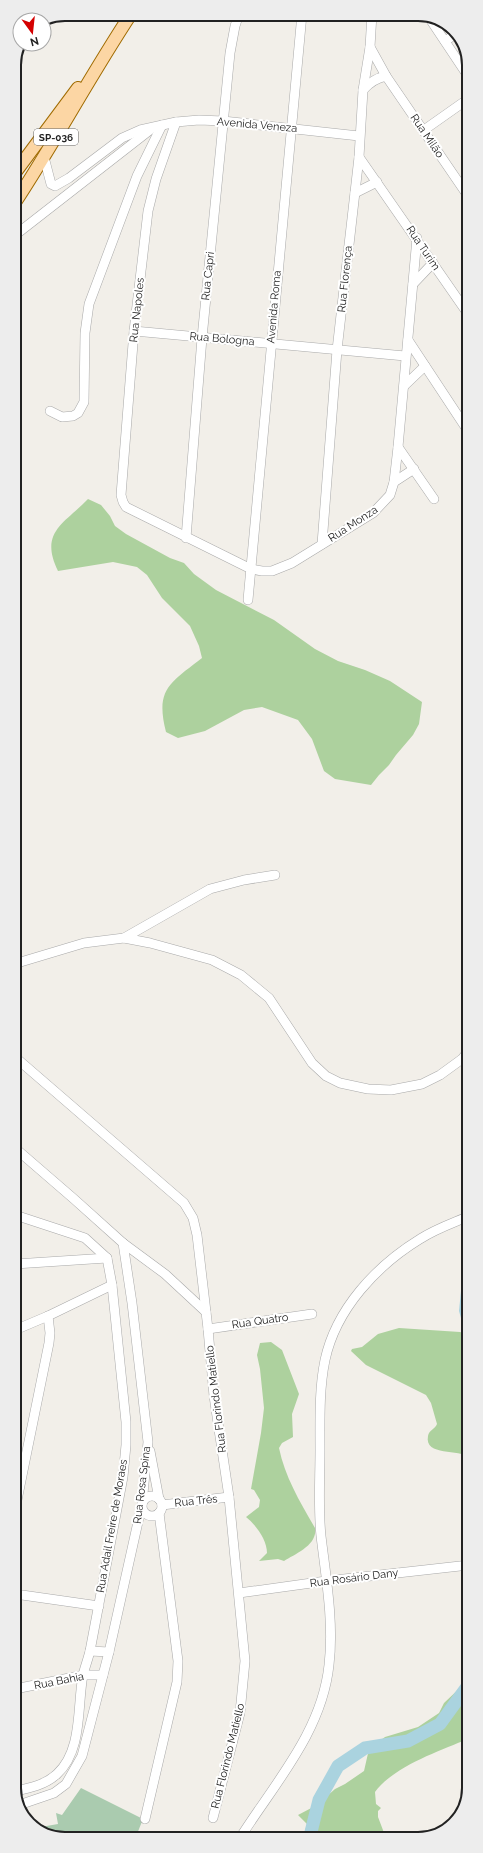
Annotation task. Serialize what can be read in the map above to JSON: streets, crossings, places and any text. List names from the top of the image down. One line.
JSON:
{"streets":{"main road":["SP-036"],"street":["Avenida Veneza","Rua Milão","Rua Turim","Rua Capri","Rua Florença","Avenida Roma","Rua Napoles","Rua Bologna","Rua Monza","Rua Quatro","Rua Florindo Matiello","Rua Rosa Spina","Rua Três","Rua Adail Freire de Moraes","Rua Rosário Dany","Rua Bahia"]},"crossings":[["Avenida Veneza","SP-036"],["Avenida Veneza","Rua Capri"],["Avenida Veneza","Rua Florença"],["Avenida Veneza","Avenida Roma"],["Avenida Veneza","Rua Napoles"],["Rua Milão","Rua Florença"],["Rua Turim","Rua Florença"],["Rua Turim","Rua Monza"],["Rua Capri","Rua Bologna"],["Rua Capri","Rua Monza"],["Rua Florença","Rua Bologna"],["Rua Florença","Rua Monza"],["Avenida Roma","Rua Bologna"],["Avenida Roma","Rua Monza"],["Rua Napoles","Rua Bologna"],["Rua Napoles","Rua Monza"],["Rua Bologna","Rua Monza"],["Rua Quatro","Rua Florindo Matiello"],["Rua Florindo Matiello","Rua Três"],["Rua Florindo Matiello","Rua Rosário Dany"],["Rua Rosa Spina","Rua Três"],["Rua Rosa Spina","Rua Bahia"],["Rua Adail Freire de Moraes","Rua Bahia"]],"north":"bottom"}
